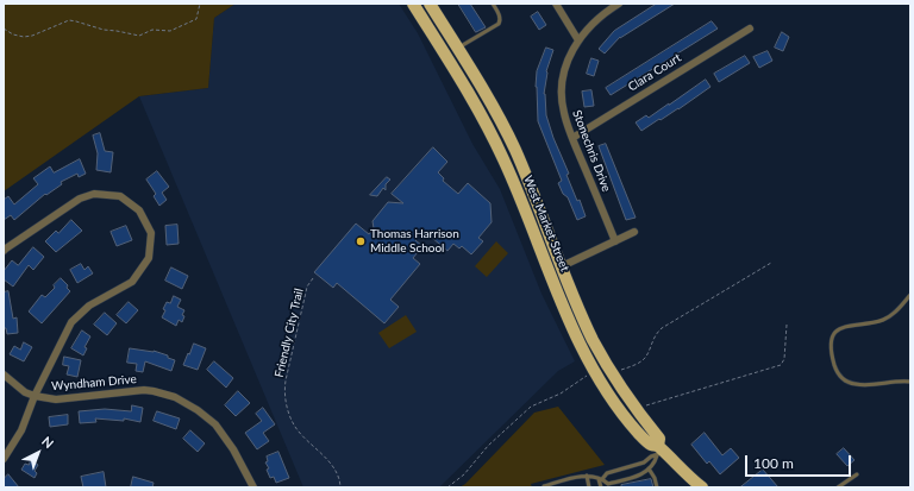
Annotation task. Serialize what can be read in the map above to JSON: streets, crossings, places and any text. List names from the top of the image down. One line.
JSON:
{"streets":{"main road":["West Market Street"],"street":["Clara Court","Stonechris Drive","Wyndham Drive"],"path":["Friendly City Trail"]},"crossings":[["Clara Court","Stonechris Drive"]],"places":["Thomas Harrison Middle School"],"scale_bar":"100 m","north":"top right"}
